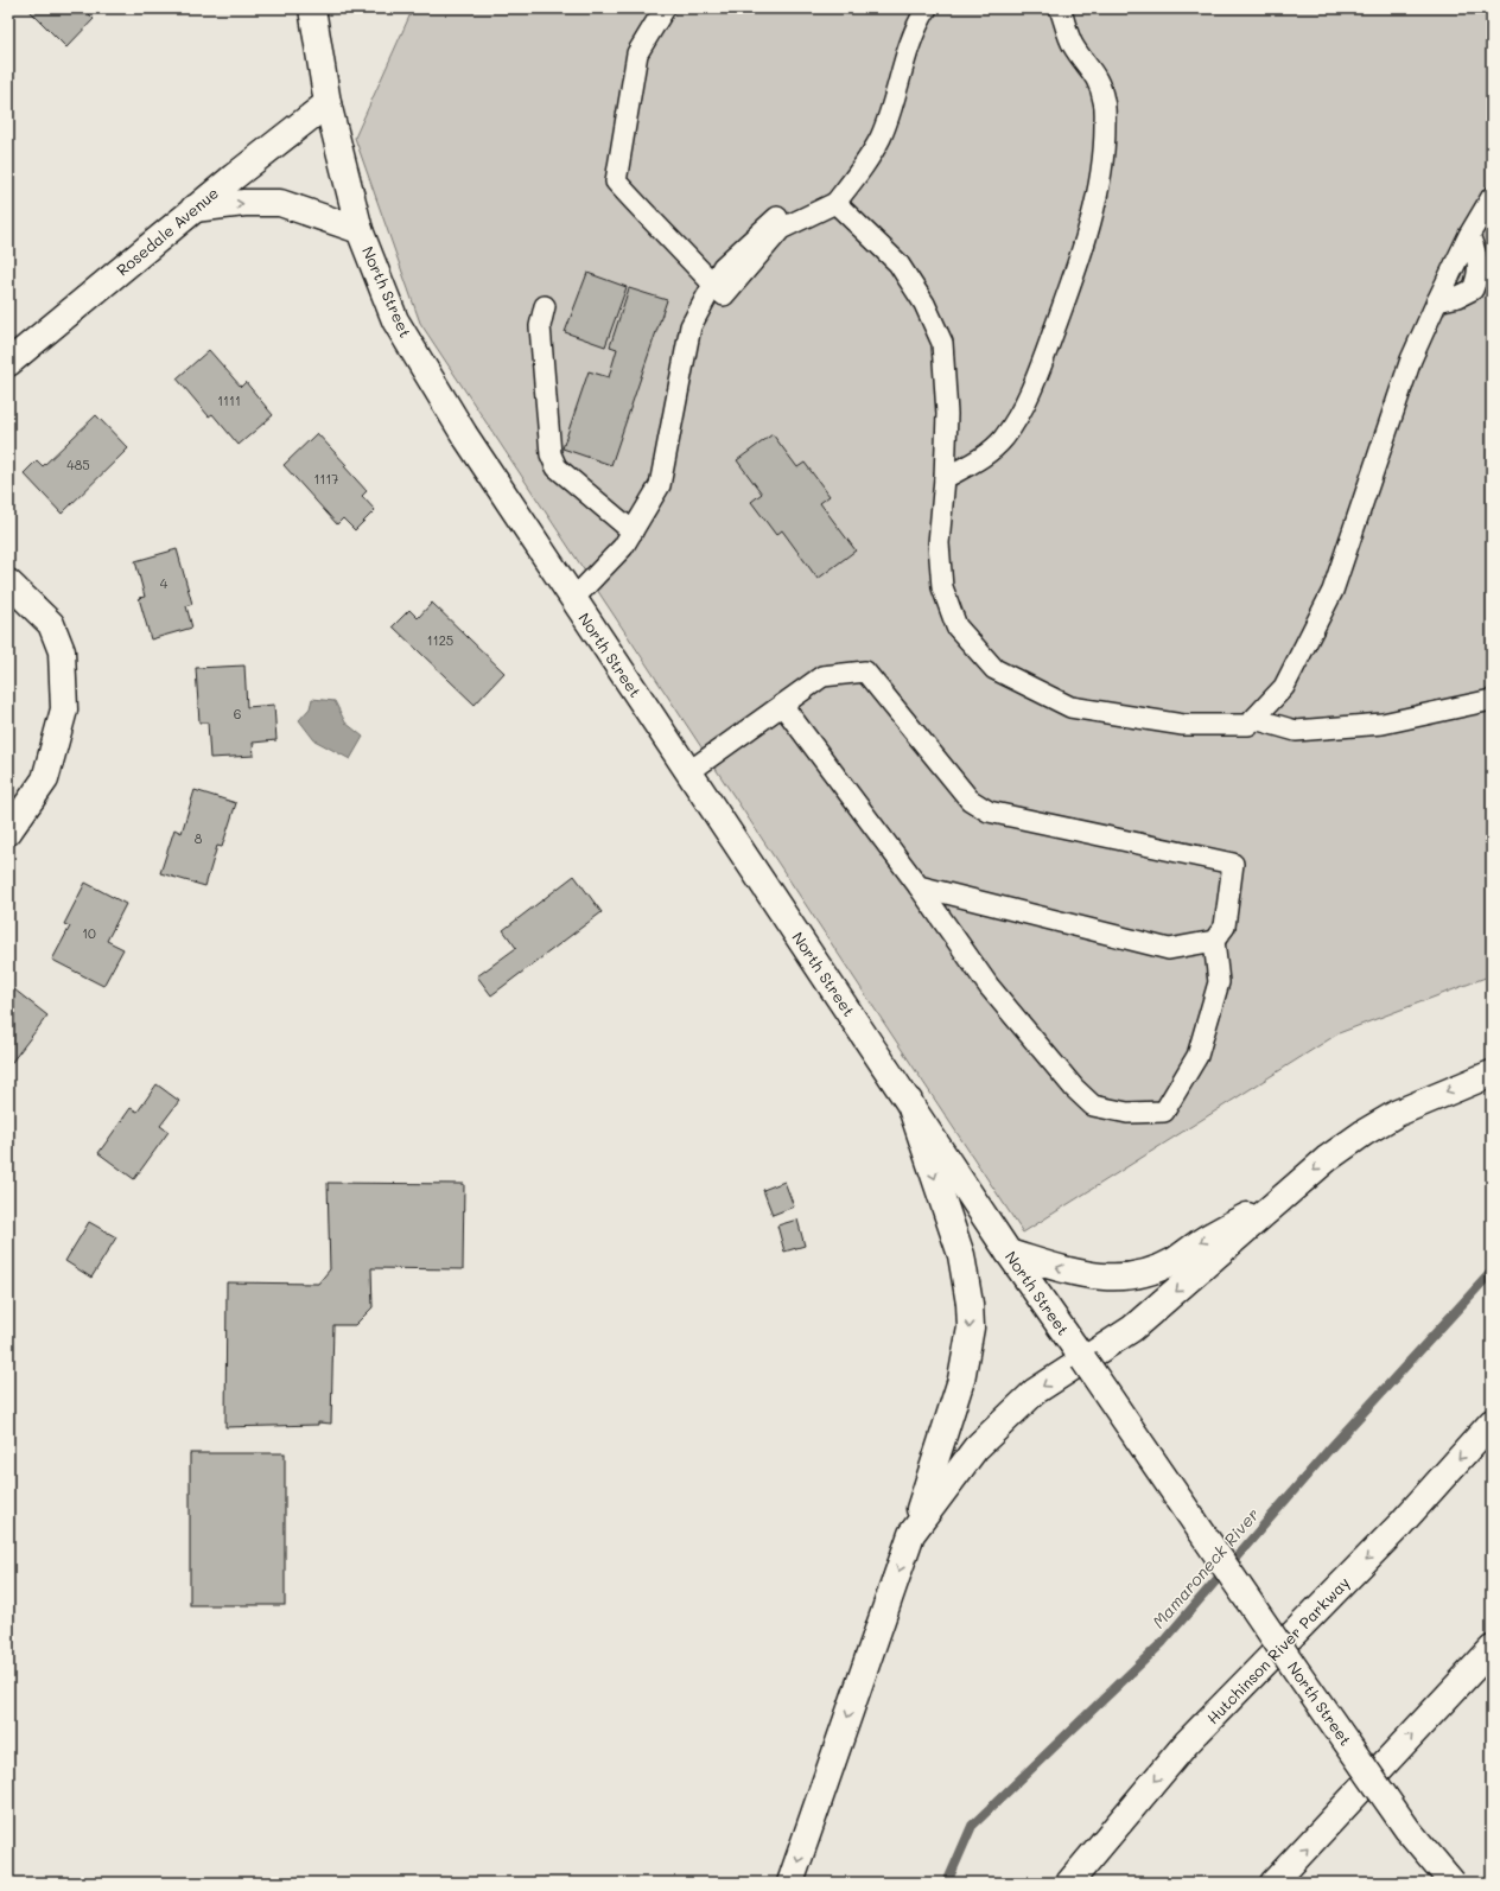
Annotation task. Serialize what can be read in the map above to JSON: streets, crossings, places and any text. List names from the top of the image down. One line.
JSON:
{"streets":{"main road":["Rosedale Avenue","North Street","Hutchinson River Parkway"]},"crossings":[["Rosedale Avenue","North Street"]],"water":["Mamaroneck River"],"house_numbers":["1111","485","1117","4","1125","6","8","10"]}
